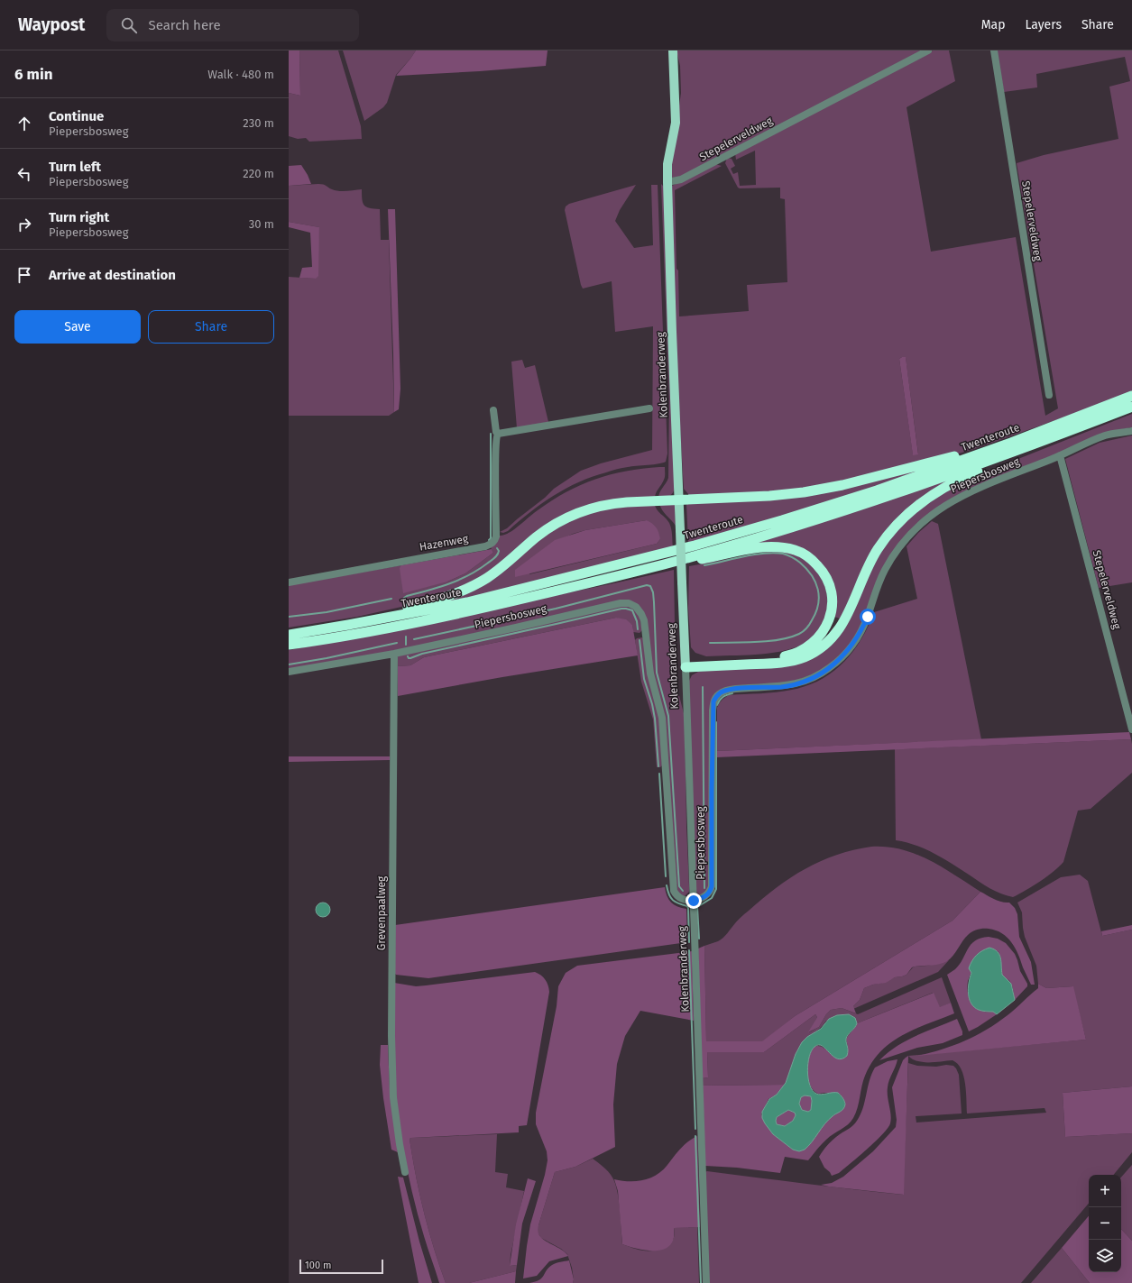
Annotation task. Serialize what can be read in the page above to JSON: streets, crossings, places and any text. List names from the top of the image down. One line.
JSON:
{"streets":{"highway":["Twenteroute"],"main road":["Kolenbranderweg"],"street":["Stepelerveldweg","Piepersbosweg","Hazenweg","Grevenpaalweg"]},"crossings":[["Stepelerveldweg","Kolenbranderweg"],["Stepelerveldweg","Piepersbosweg"],["Kolenbranderweg","Piepersbosweg"],["Piepersbosweg","Grevenpaalweg"]],"scale_bar":"100 m","page":{"header":"Waypost","search":"Search here","nav":["Map","Layers","Share"],"heading":["6 min","Walk · 480 m"],"list":[["Continue","Piepersbosweg","230 m"],["Turn left","Piepersbosweg","220 m"],["Turn right","Piepersbosweg","30 m"],"Arrive at destination"],"buttons":["Save","Share"],"map_buttons":["+","−"],"scale":"100 m"}}
